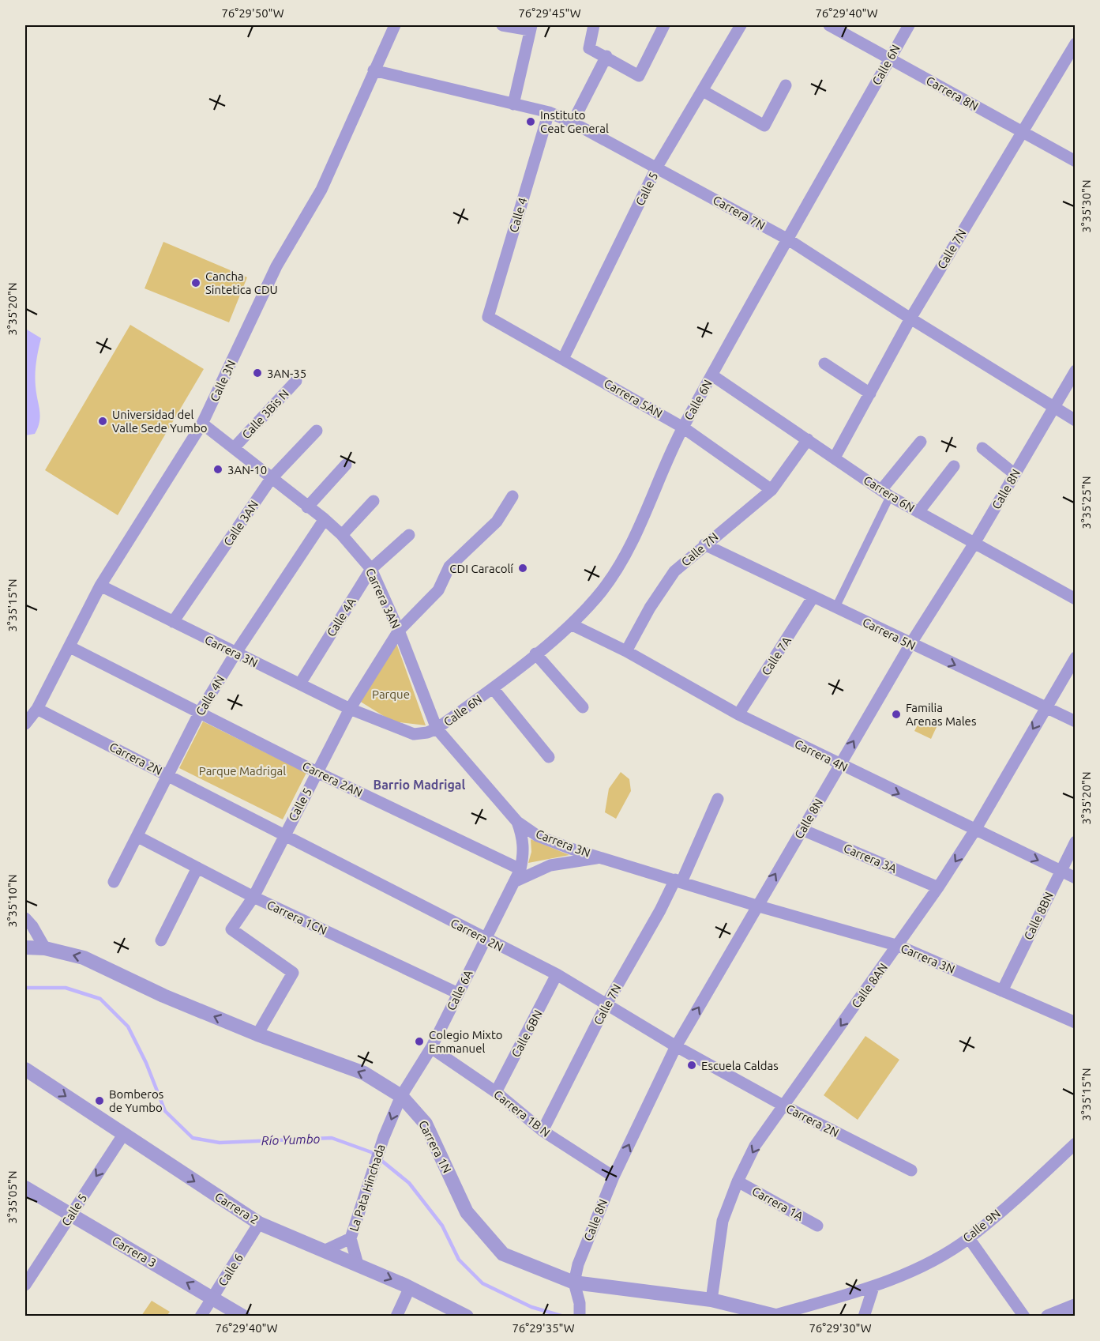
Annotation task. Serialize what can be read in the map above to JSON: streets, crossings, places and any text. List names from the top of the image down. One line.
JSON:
{"streets":{"street":["Calle 6N","Carrera 8N","Calle 5","Carrera 7N","Calle 4","Calle 7N","Calle 3N","Carrera 5AN","Calle 3Bis N","Calle 8N","Carrera 6N","Calle 3AN","Carrera 3AN","Calle 4A","Carrera 5N","Carrera 3N","Calle 7A","Calle 4N","Carrera 4N","Carrera 2N","Carrera 2AN","Carrera 3A","Calle 8BN","Carrera 1CN","Calle 8AN","Calle 6A","Calle 6BN","Carrera 1B N","Carrera 1N","La Pata Hinchada","Carrera 1A","Carrera 2","Calle 9N","Carrera 3","Calle 6"]},"crossings":[["Calle 6N","Carrera 8N"],["Calle 6N","Carrera 7N"],["Calle 6N","Carrera 5AN"],["Calle 6N","Carrera 6N"],["Calle 6N","Carrera 3AN"],["Calle 6N","Carrera 3N"],["Calle 6N","Carrera 4N"],["Carrera 8N","Calle 7N"],["Calle 5","Carrera 7N"],["Calle 5","Carrera 5AN"],["Calle 5","Carrera 3AN"],["Calle 5","Carrera 3N"],["Calle 5","Carrera 2N"],["Calle 5","Carrera 2AN"],["Calle 5","Carrera 1CN"],["Calle 5","Carrera 1N"],["Calle 5","Carrera 2"],["Calle 5","Carrera 3"],["Carrera 7N","Calle 4"],["Carrera 7N","Calle 7N"],["Carrera 7N","Calle 3N"],["Carrera 7N","Calle 8N"],["Calle 4","Carrera 5AN"],["Calle 7N","Carrera 5AN"],["Calle 7N","Carrera 6N"],["Calle 7N","Carrera 5N"],["Calle 7N","Carrera 3N"],["Calle 7N","Carrera 4N"],["Calle 7N","Carrera 2N"],["Calle 7N","Carrera 1B N"],["Calle 3N","Carrera 3AN"],["Calle 3N","Carrera 3N"],["Calle 3N","Carrera 2N"],["Calle 3N","Carrera 2AN"],["Calle 3Bis N","Carrera 3AN"],["Calle 8N","Carrera 6N"],["Calle 8N","Carrera 5N"],["Calle 8N","Carrera 3N"],["Calle 8N","Carrera 4N"],["Calle 8N","Carrera 2N"],["Calle 8N","Carrera 3A"],["Calle 8N","Carrera 1B N"],["Calle 8N","Carrera 1N"],["Calle 3AN","Carrera 3AN"],["Calle 3AN","Carrera 3N"],["Carrera 3AN","Calle 4A"],["Carrera 3AN","Carrera 3N"],["Carrera 3AN","Calle 4N"],["Calle 4A","Carrera 3N"],["Carrera 5N","Calle 7A"],["Carrera 5N","Calle 8AN"],["Carrera 3N","Calle 4N"],["Carrera 3N","Calle 8BN"],["Carrera 3N","Calle 8AN"],["Carrera 3N","Calle 6A"],["Calle 7A","Carrera 4N"],["Calle 4N","Carrera 2N"],["Calle 4N","Carrera 2AN"],["Calle 4N","Carrera 1CN"],["Carrera 4N","Calle 8BN"],["Carrera 4N","Calle 8AN"],["Carrera 2N","Calle 8AN"],["Carrera 2N","Calle 6A"],["Carrera 2N","Calle 6BN"],["Carrera 2AN","Calle 6A"],["Carrera 3A","Calle 8AN"],["Carrera 1CN","Calle 6A"],["Calle 8AN","Carrera 1N"],["Calle 8AN","Carrera 1A"],["Calle 6A","Carrera 1B N"],["Calle 6A","Carrera 1N"],["Calle 6A","La Pata Hinchada"],["Calle 6BN","Carrera 1B N"],["Carrera 1N","La Pata Hinchada"],["Carrera 1N","Calle 9N"],["La Pata Hinchada","Carrera 2"],["Carrera 2","Calle 6"],["Carrera 3","Calle 6"]],"one_way":["Calle 8N","Carrera 5N","Carrera 4N","Calle 8AN","Carrera 1N","La Pata Hinchada","Carrera 2","Carrera 3"],"districts":["Barrio Madrigal"],"water":["Río Yumbo"],"parks":["Parque","Parque Madrigal"],"places":["Instituto Ceat General","Cancha Sintetica CDU","3AN-35","Universidad del Valle Sede Yumbo","3AN-10","CDI Caracolí","Familia Arenas Males","Colegio Mixto Emmanuel","Escuela Caldas","Bomberos de Yumbo"],"coordinates":["76°29'50\"W","76°29'45\"W","76°29'40\"W","3°35'30\"N","3°35'20\"N","3°35'25\"N","3°35'15\"N","3°35'10\"N","3°35'05\"N","76°29'35\"W","76°29'30\"W"]}
